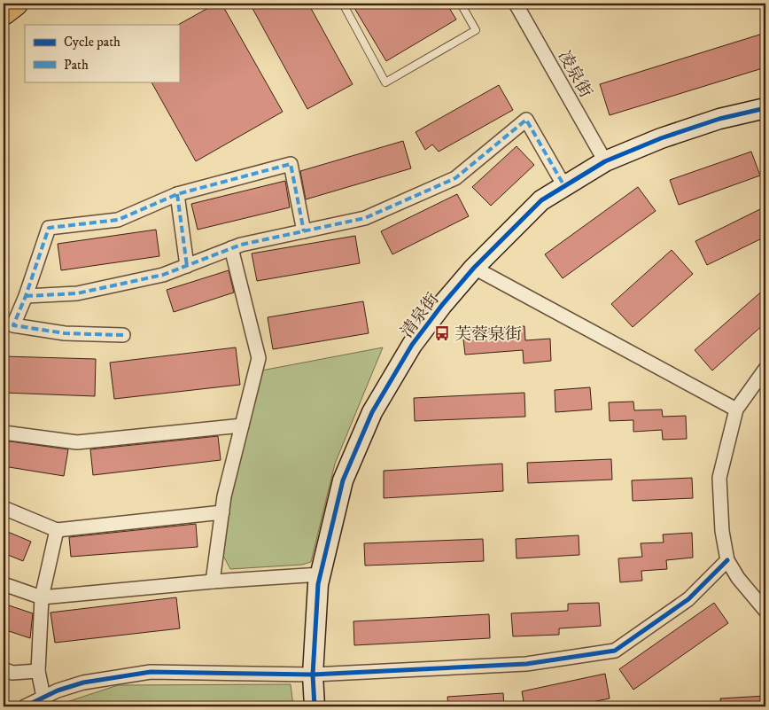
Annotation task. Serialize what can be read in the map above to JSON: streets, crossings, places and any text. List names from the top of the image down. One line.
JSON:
{"streets":{"street":["凌泉街","清泉街"]},"crossings":[["凌泉街","清泉街"]],"places":{"bus stop":["芙蓉泉街"]},"legend":["Cycle path","Path"]}
